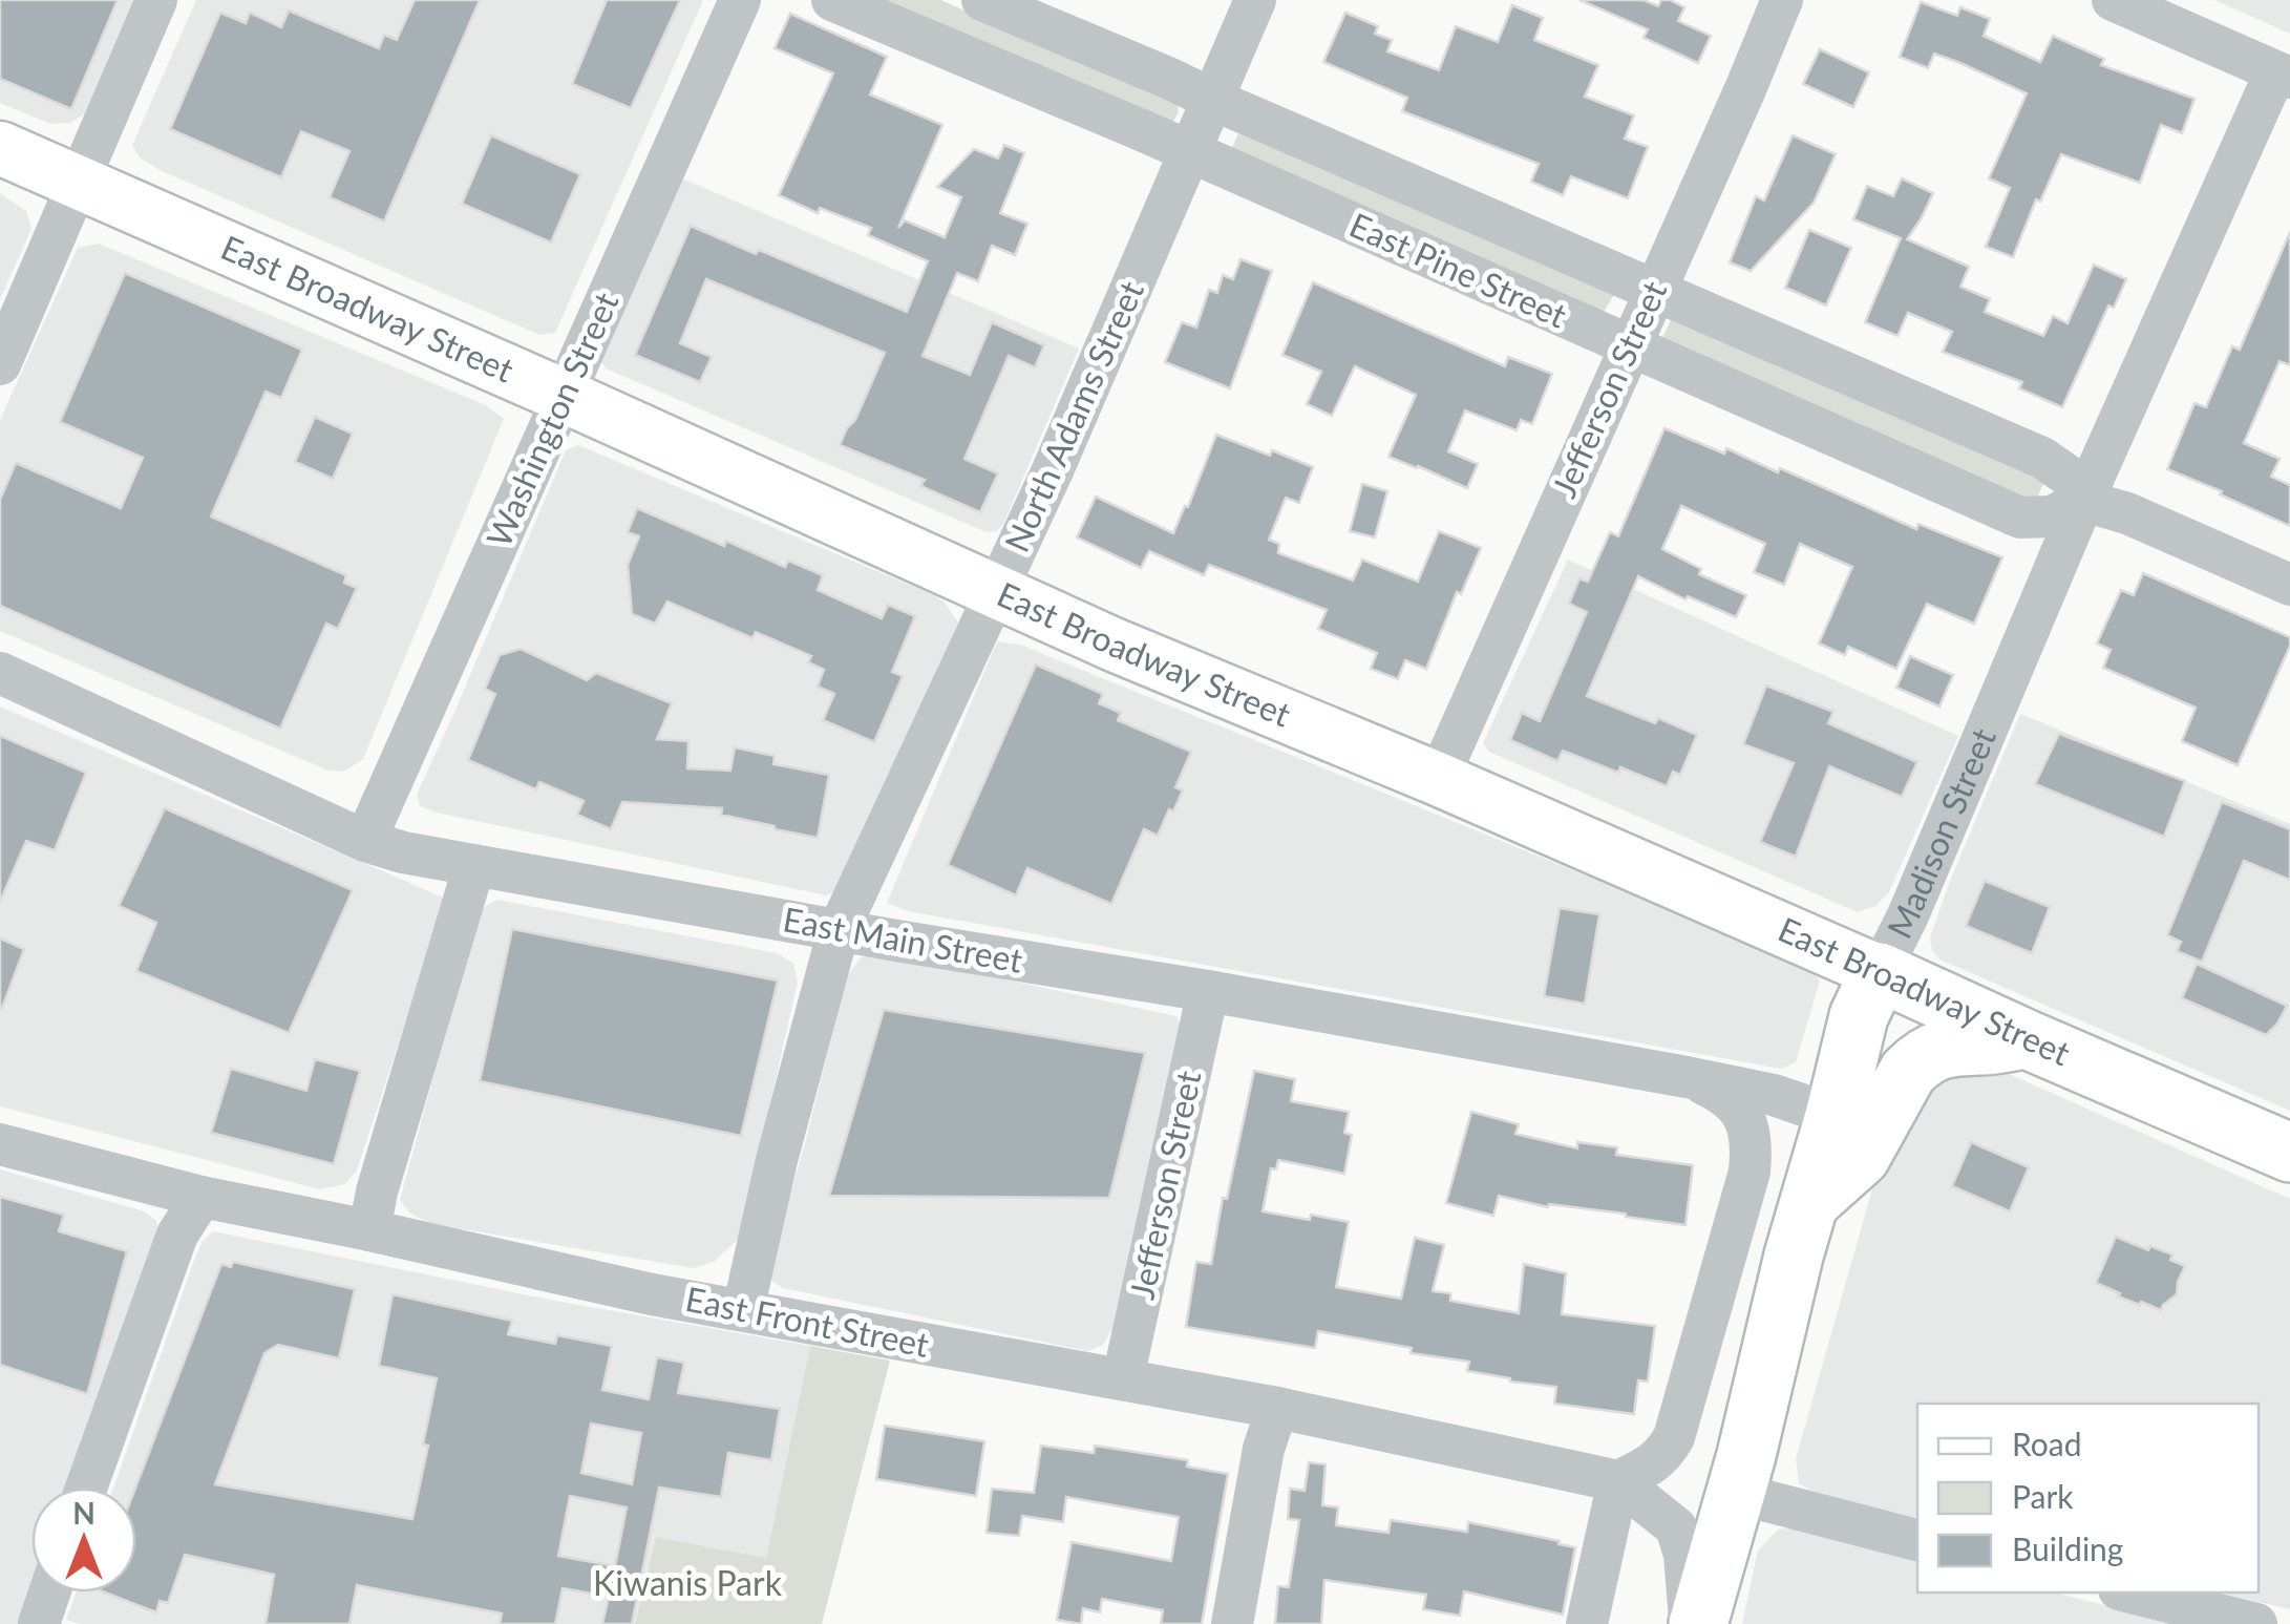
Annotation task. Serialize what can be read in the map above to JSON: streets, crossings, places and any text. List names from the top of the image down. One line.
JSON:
{"streets":{"highway":["East Broadway Street","Madison Street"],"street":["East Pine Street","Jefferson Street","North Adams Street","Washington Street","East Main Street","East Front Street"]},"crossings":[["East Pine Street","Jefferson Street"],["East Pine Street","North Adams Street"],["East Pine Street","Madison Street"],["East Broadway Street","Jefferson Street"],["East Broadway Street","North Adams Street"],["East Broadway Street","Washington Street"],["East Broadway Street","Madison Street"],["Jefferson Street","East Main Street"],["Jefferson Street","East Front Street"],["North Adams Street","East Main Street"],["North Adams Street","East Front Street"],["Washington Street","East Main Street"],["Madison Street","East Main Street"]],"parks":["Kiwanis Park"],"legend":["Road","Park","Building"],"north":"top"}
